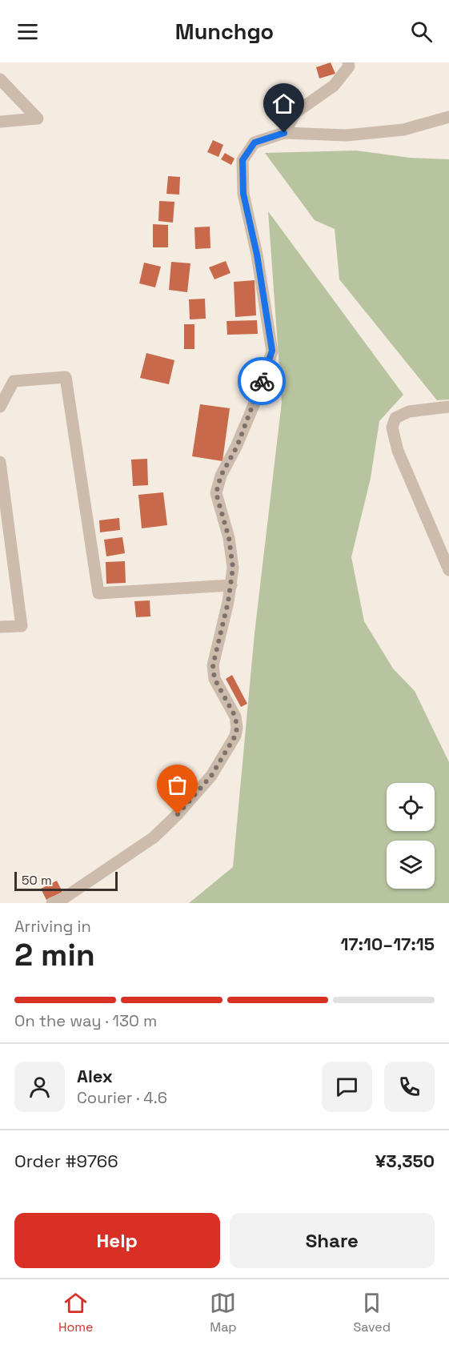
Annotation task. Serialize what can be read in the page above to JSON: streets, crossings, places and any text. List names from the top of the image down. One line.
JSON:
{"scale_bar":"50 m","page":{"header":"Munchgo","scale":"50 m","heading":["2 min","Arriving in","17:10–17:15"],"panel":["Alex","Courier · 4.6","Order #9766","¥3,350"],"bar":"On the way · 130 m","buttons":["Help","Share"],"tabs":["Home","Map","Saved"]}}
